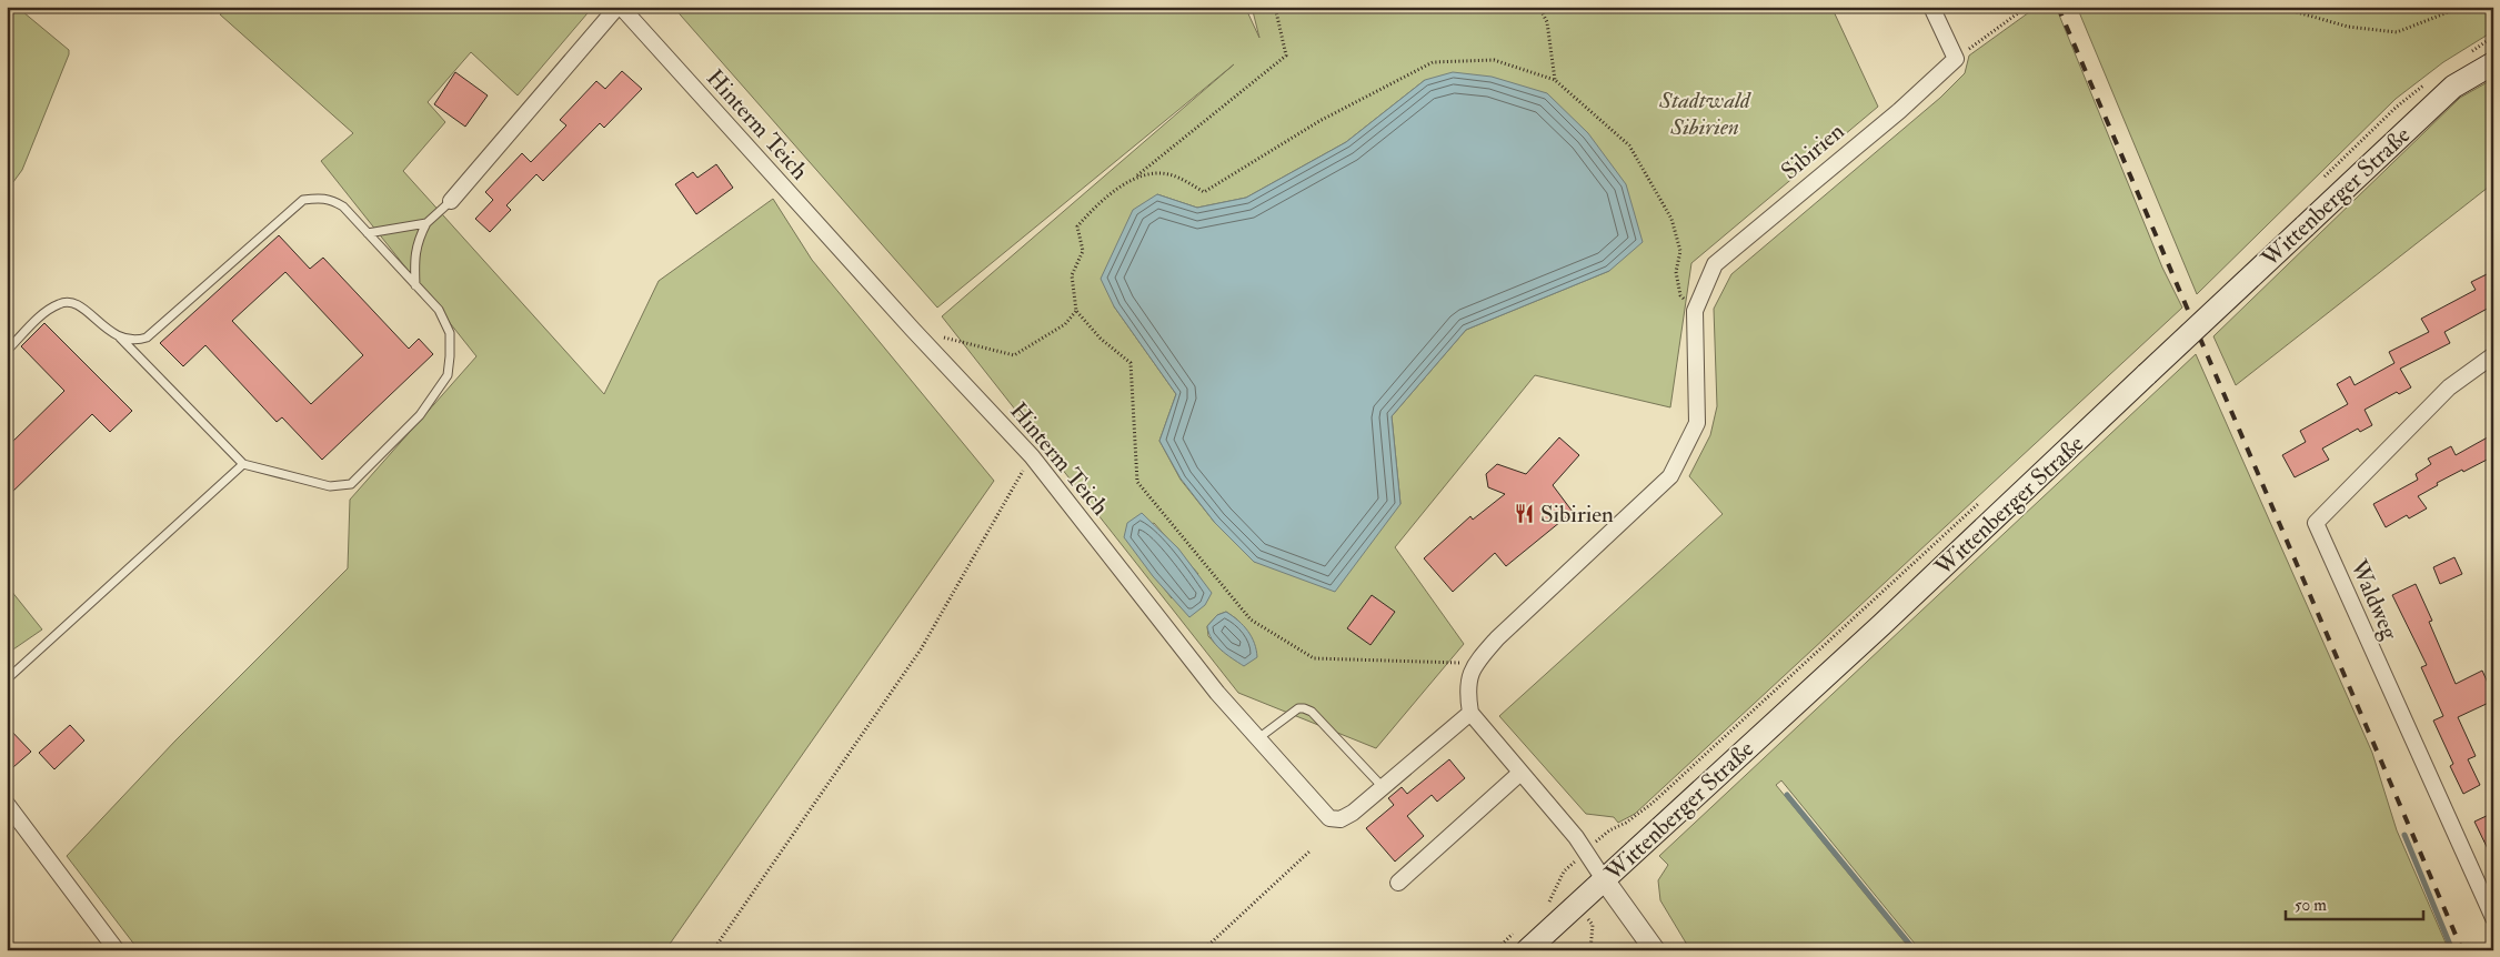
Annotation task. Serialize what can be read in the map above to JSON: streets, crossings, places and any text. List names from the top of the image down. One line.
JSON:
{"streets":{"main road":["Wittenberger Straße"],"street":["Hinterm Teich","Sibirien","Waldweg"]},"crossings":[["Hinterm Teich","Sibirien"]],"parks":["Stadtwald Sibirien"],"places":{"restaurant":["Sibirien"]},"scale_bar":"50 m"}
